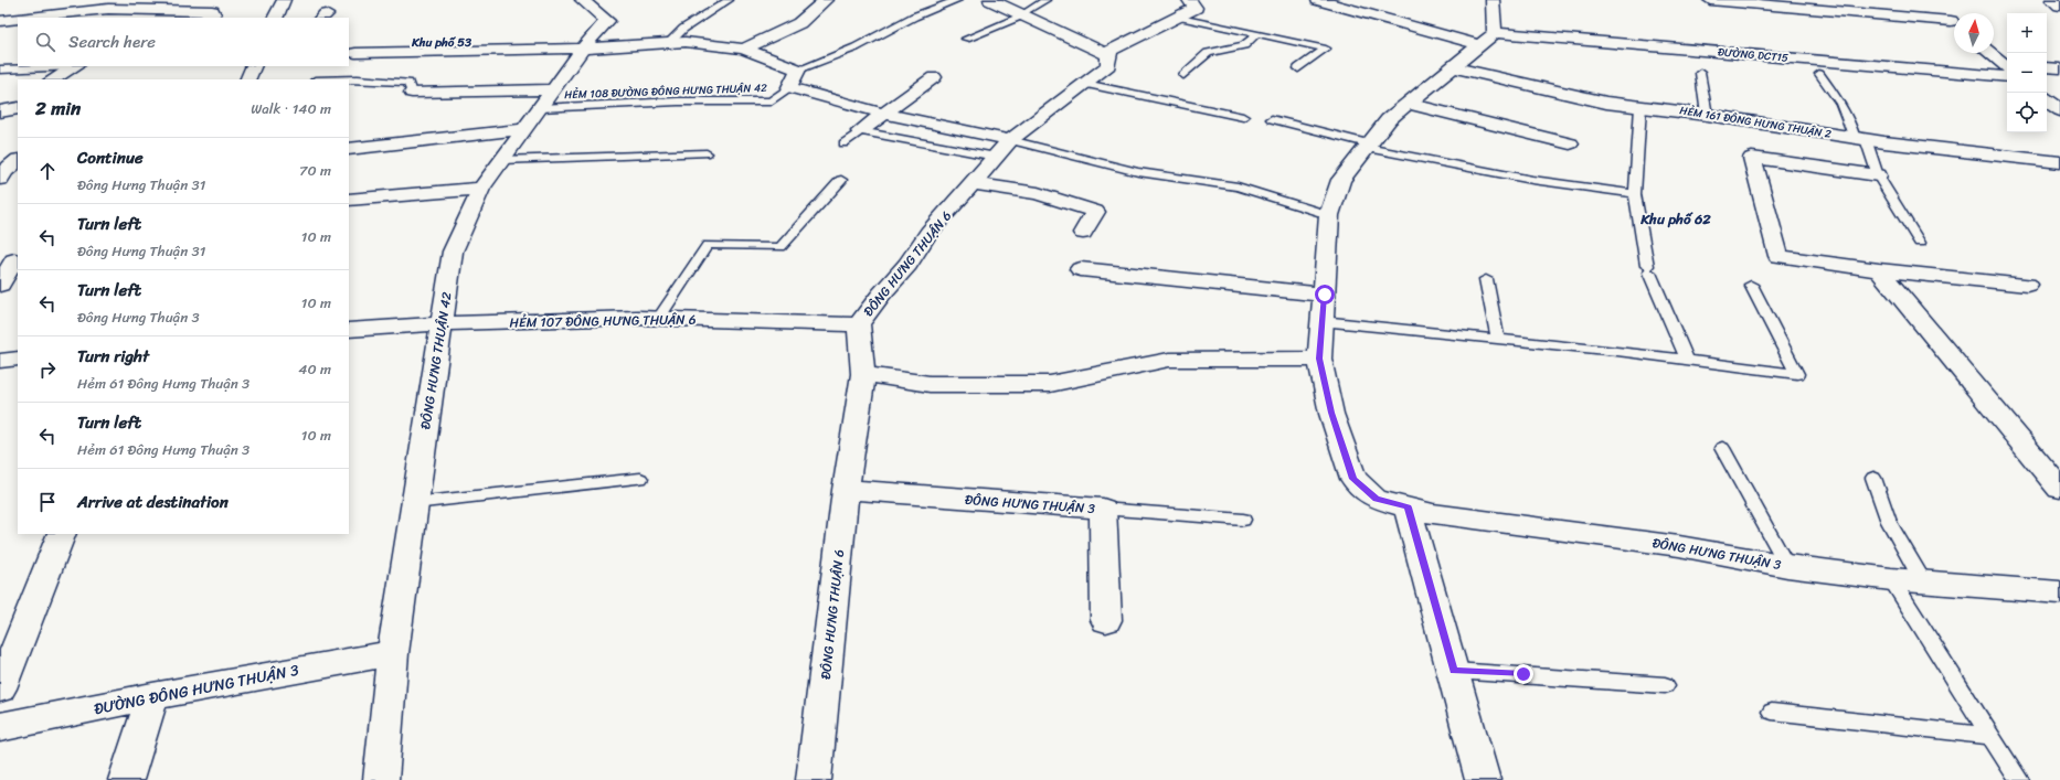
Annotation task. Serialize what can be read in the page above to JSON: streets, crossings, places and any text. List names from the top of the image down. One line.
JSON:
{"streets":{"street":["ĐƯỜNG DCT15","HẺM 161 ĐÔNG HƯNG THUẬN 2","ĐÔNG HƯNG THUẬN 6","HẺM 107 ĐÔNG HƯNG THUẬN 6","ĐÔNG HƯNG THUẬN 42","ĐÔNG HƯNG THUẬN 3","ĐƯỜNG ĐÔNG HƯNG THUẬN 3"],"lane":["HẺM 108 ĐƯỜNG ĐÔNG HƯNG THUẬN 42"]},"crossings":[["HẺM 108 ĐƯỜNG ĐÔNG HƯNG THUẬN 42","ĐÔNG HƯNG THUẬN 42"],["ĐÔNG HƯNG THUẬN 6","HẺM 107 ĐÔNG HƯNG THUẬN 6"],["ĐÔNG HƯNG THUẬN 6","ĐÔNG HƯNG THUẬN 3"],["HẺM 107 ĐÔNG HƯNG THUẬN 6","ĐÔNG HƯNG THUẬN 42"],["ĐÔNG HƯNG THUẬN 42","ĐƯỜNG ĐÔNG HƯNG THUẬN 3"]],"districts":["Khu phố 53","Khu phố 62"],"north":"top","page":{"map_buttons":["+","−"],"search":"Search here","heading":["2 min","Walk · 140 m"],"list":[["Continue","Đông Hưng Thuận 31","70 m"],["Turn left","Đông Hưng Thuận 31","10 m"],["Turn left","Đông Hưng Thuận 3","10 m"],["Turn right","Hẻm 61 Đông Hưng Thuận 3","40 m"],["Turn left","Hẻm 61 Đông Hưng Thuận 3","10 m"],"Arrive at destination"]}}
